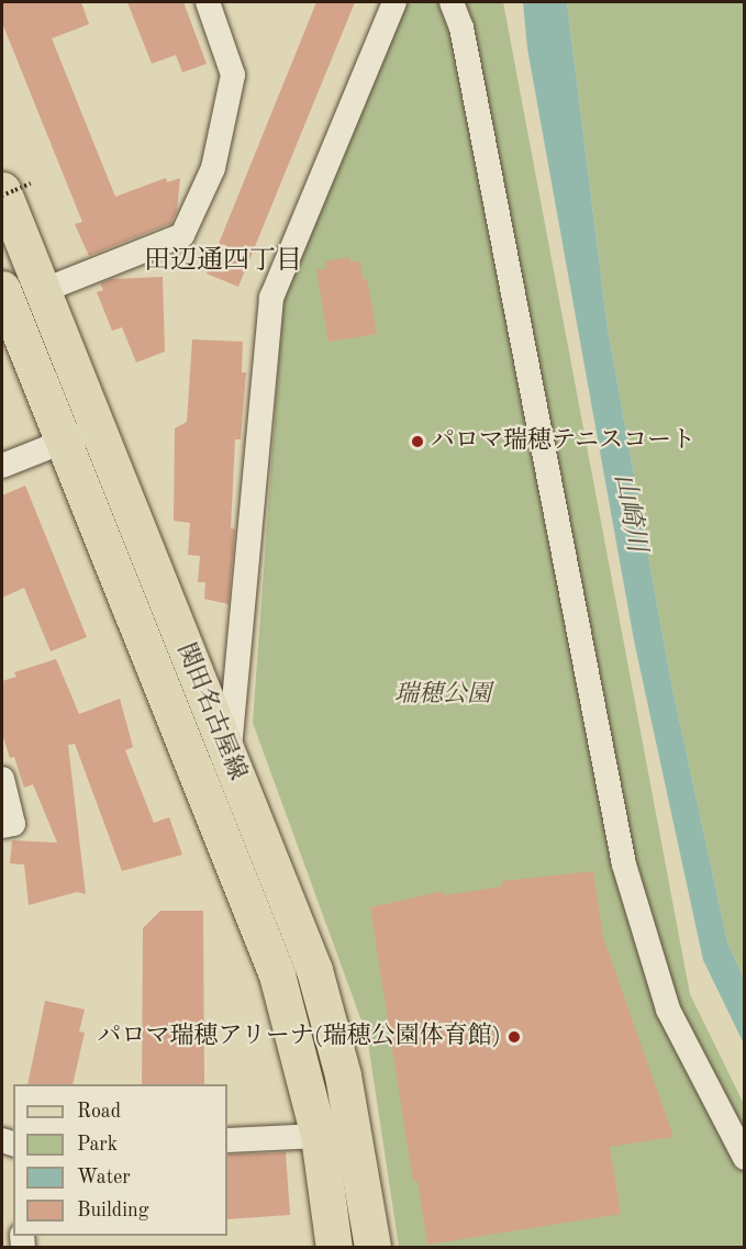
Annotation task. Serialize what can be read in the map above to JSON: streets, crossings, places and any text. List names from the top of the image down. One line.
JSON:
{"streets":{"main road":["関田名古屋線"]},"districts":["田辺通四丁目"],"water":["山崎川"],"parks":["瑞穂公園"],"places":["パロマ瑞穂テニスコート","パロマ瑞穂アリーナ(瑞穂公園体育館)"],"legend":["Road","Park","Water","Building"]}
